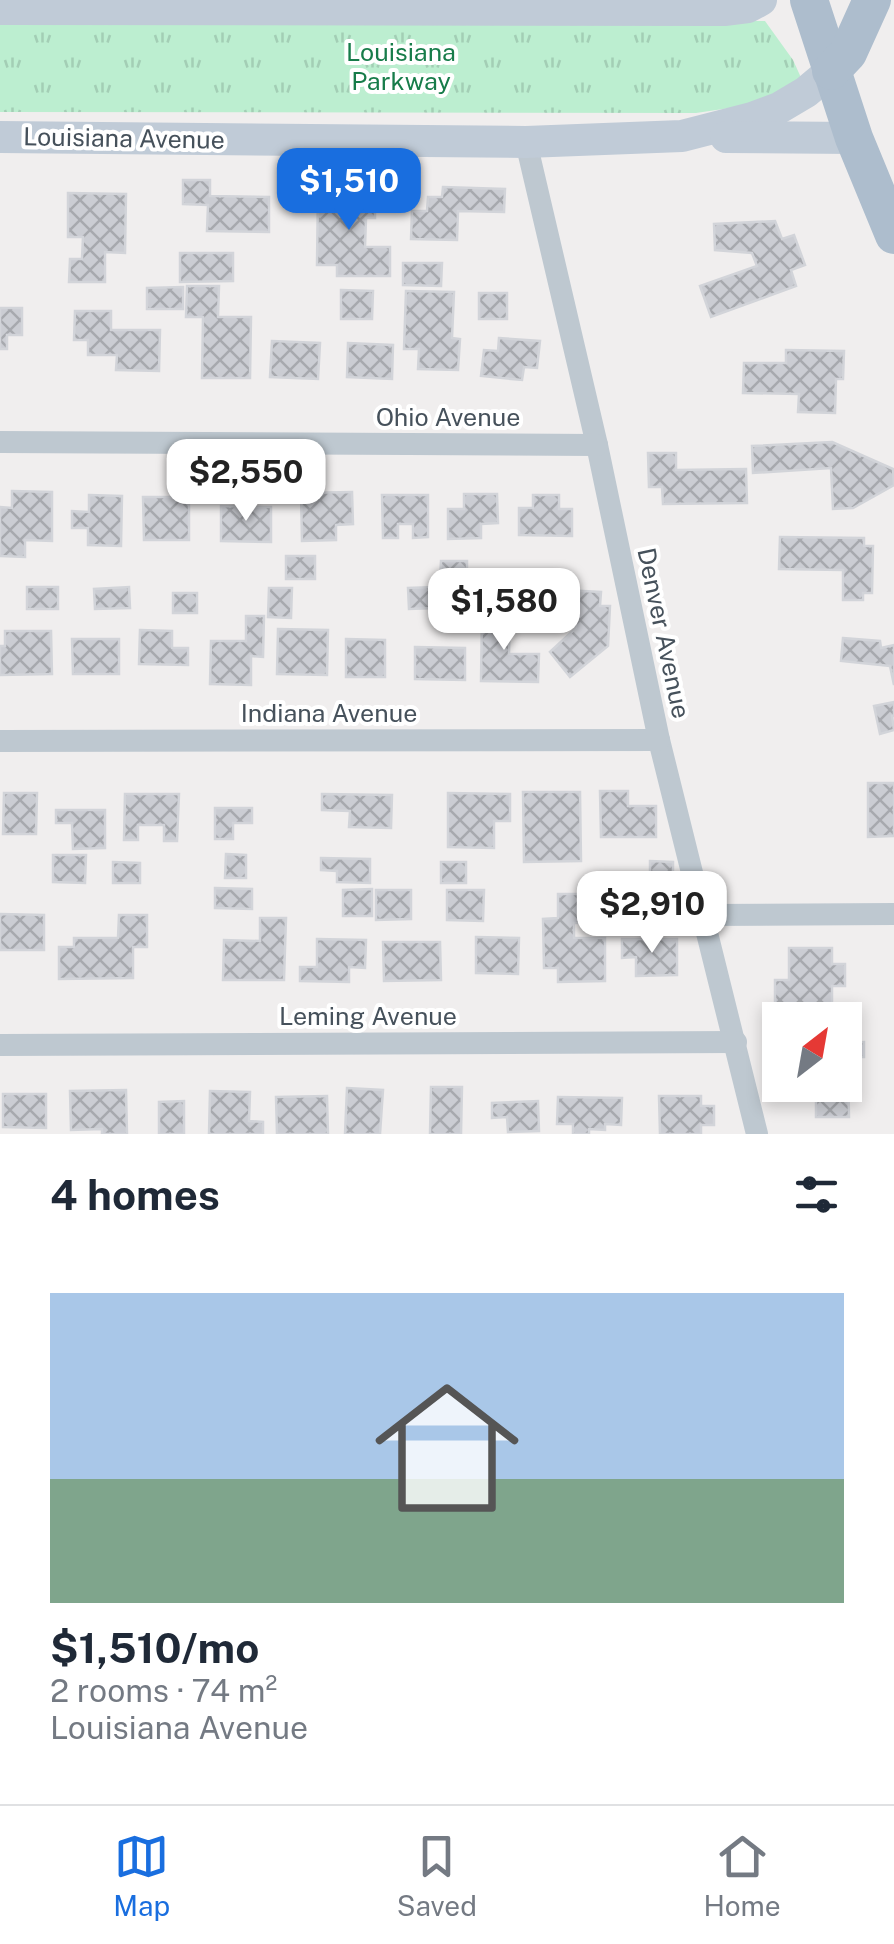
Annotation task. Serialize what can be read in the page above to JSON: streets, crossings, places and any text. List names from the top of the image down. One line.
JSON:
{"streets":{"main road":["Louisiana Avenue"],"street":["Ohio Avenue","Denver Avenue","Indiana Avenue","Leming Avenue"]},"crossings":[["Louisiana Avenue","Denver Avenue"],["Ohio Avenue","Denver Avenue"],["Denver Avenue","Indiana Avenue"],["Denver Avenue","Leming Avenue"]],"parks":["Louisiana Parkway"],"north":"top right","page":{"price":["$1,510","$2,550","$1,580","$2,910"],"heading":"4 homes","list":[{"name":"$1,510/mo","note":"2 rooms · 74 m² · Louisiana Avenue"}],"tabs":["Map","Saved","Home"]}}
